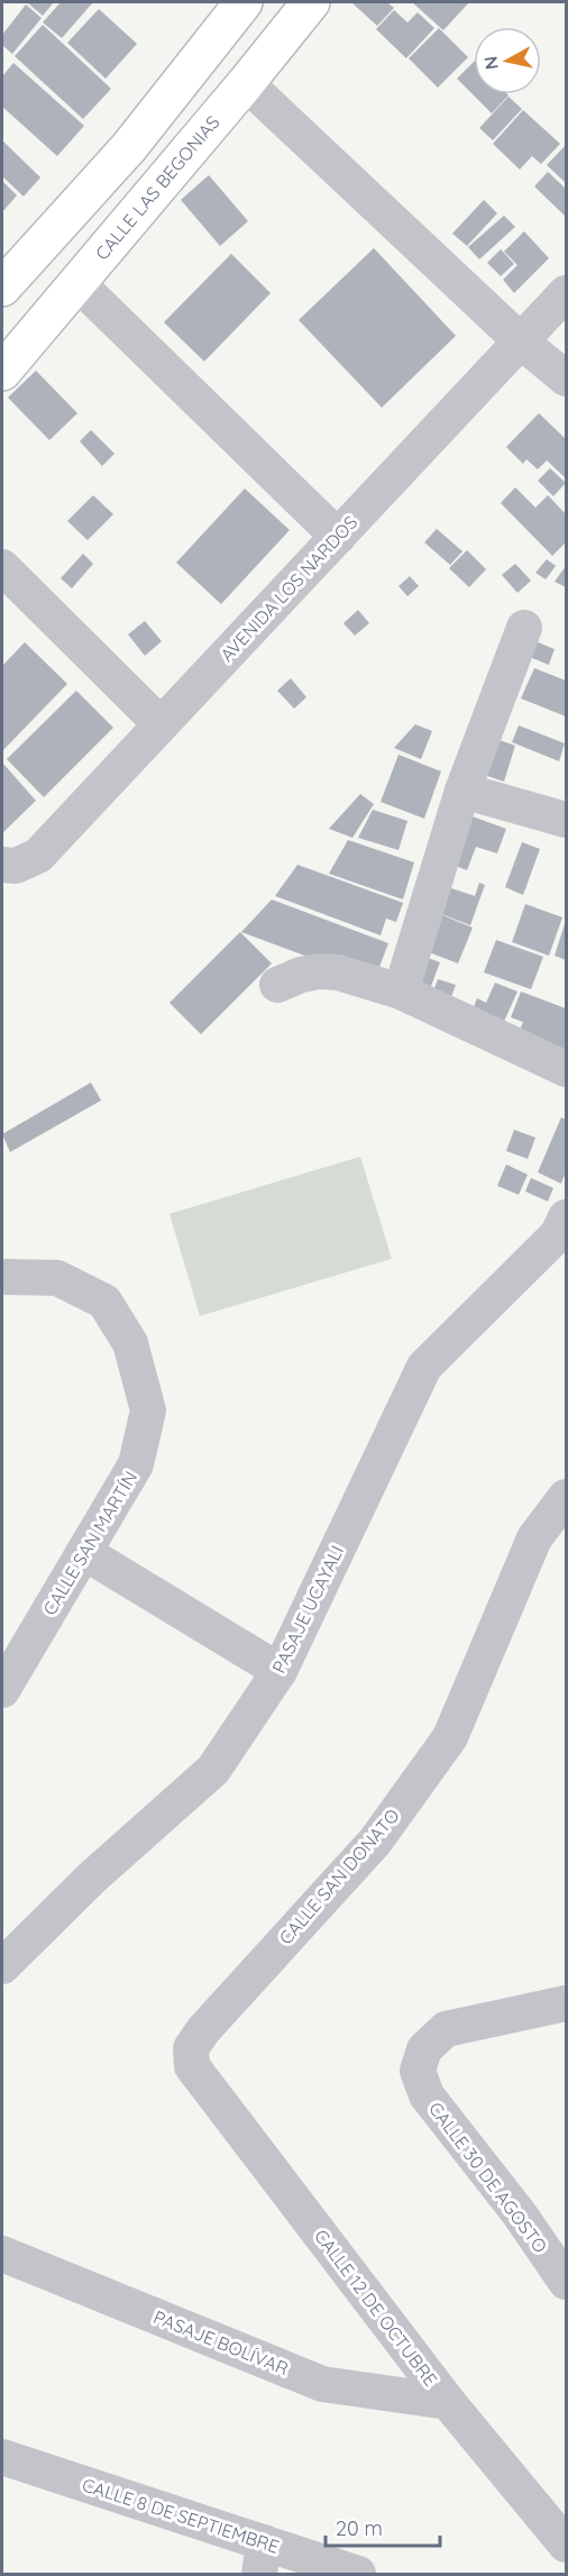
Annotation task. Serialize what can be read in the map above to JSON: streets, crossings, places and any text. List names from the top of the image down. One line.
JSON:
{"streets":{"street":["CALLE LAS BEGONIAS","AVENIDA LOS NARDOS","CALLE SAN MARTÍN","PASAJE UCAYALI","CALLE SAN DONATO","CALLE 30 DE AGOSTO","CALLE 12 DE OCTUBRE","PASAJE BOLÍVAR","CALLE 8 DE SEPTIEMBRE"]},"crossings":[["CALLE SAN DONATO","CALLE 12 DE OCTUBRE"],["CALLE 12 DE OCTUBRE","PASAJE BOLÍVAR"]],"scale_bar":"20 m","north":"left"}
